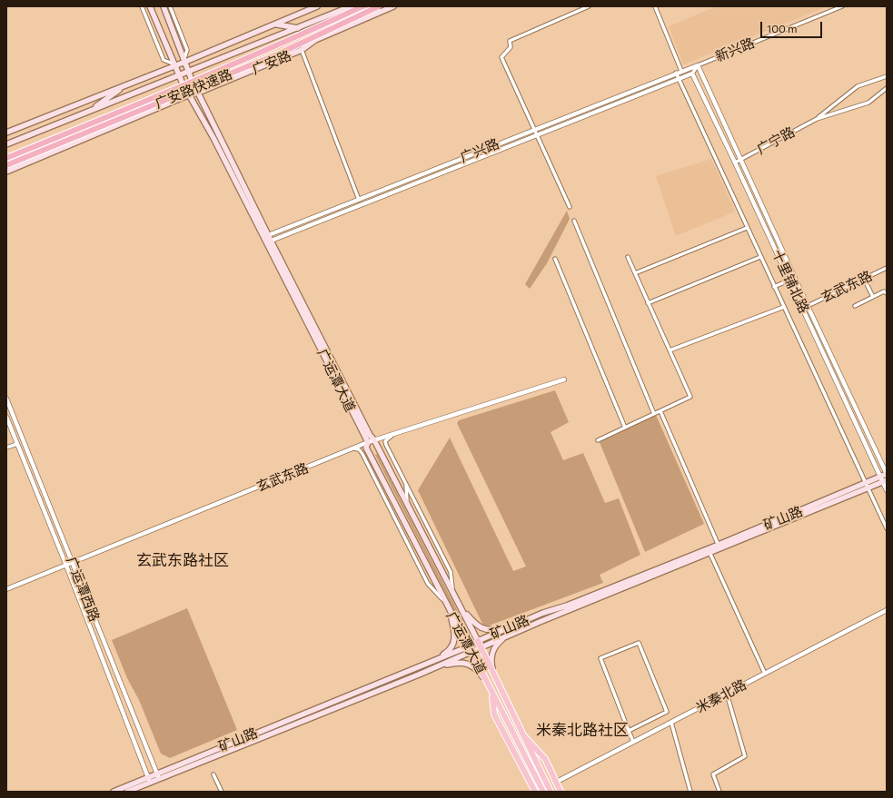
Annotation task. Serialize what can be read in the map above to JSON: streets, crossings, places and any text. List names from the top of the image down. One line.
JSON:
{"streets":{"highway":["广安路快速路"],"main road":["广安路","广运潭大道","矿山路"],"street":["新兴路","广宁路","广兴路","十里铺北路","玄武东路","广运潭西路","米秦北路"]},"crossings":[["新兴路","广兴路"],["新兴路","十里铺北路"],["广安路","广运潭大道"],["广宁路","十里铺北路"],["广兴路","十里铺北路"],["广兴路","广运潭大道"],["十里铺北路","玄武东路"],["十里铺北路","矿山路"],["玄武东路","广运潭大道"],["玄武东路","广运潭西路"],["广运潭大道","矿山路"],["矿山路","广运潭西路"]],"districts":["玄武东路社区","米秦北路社区"],"scale_bar":"100 m"}
